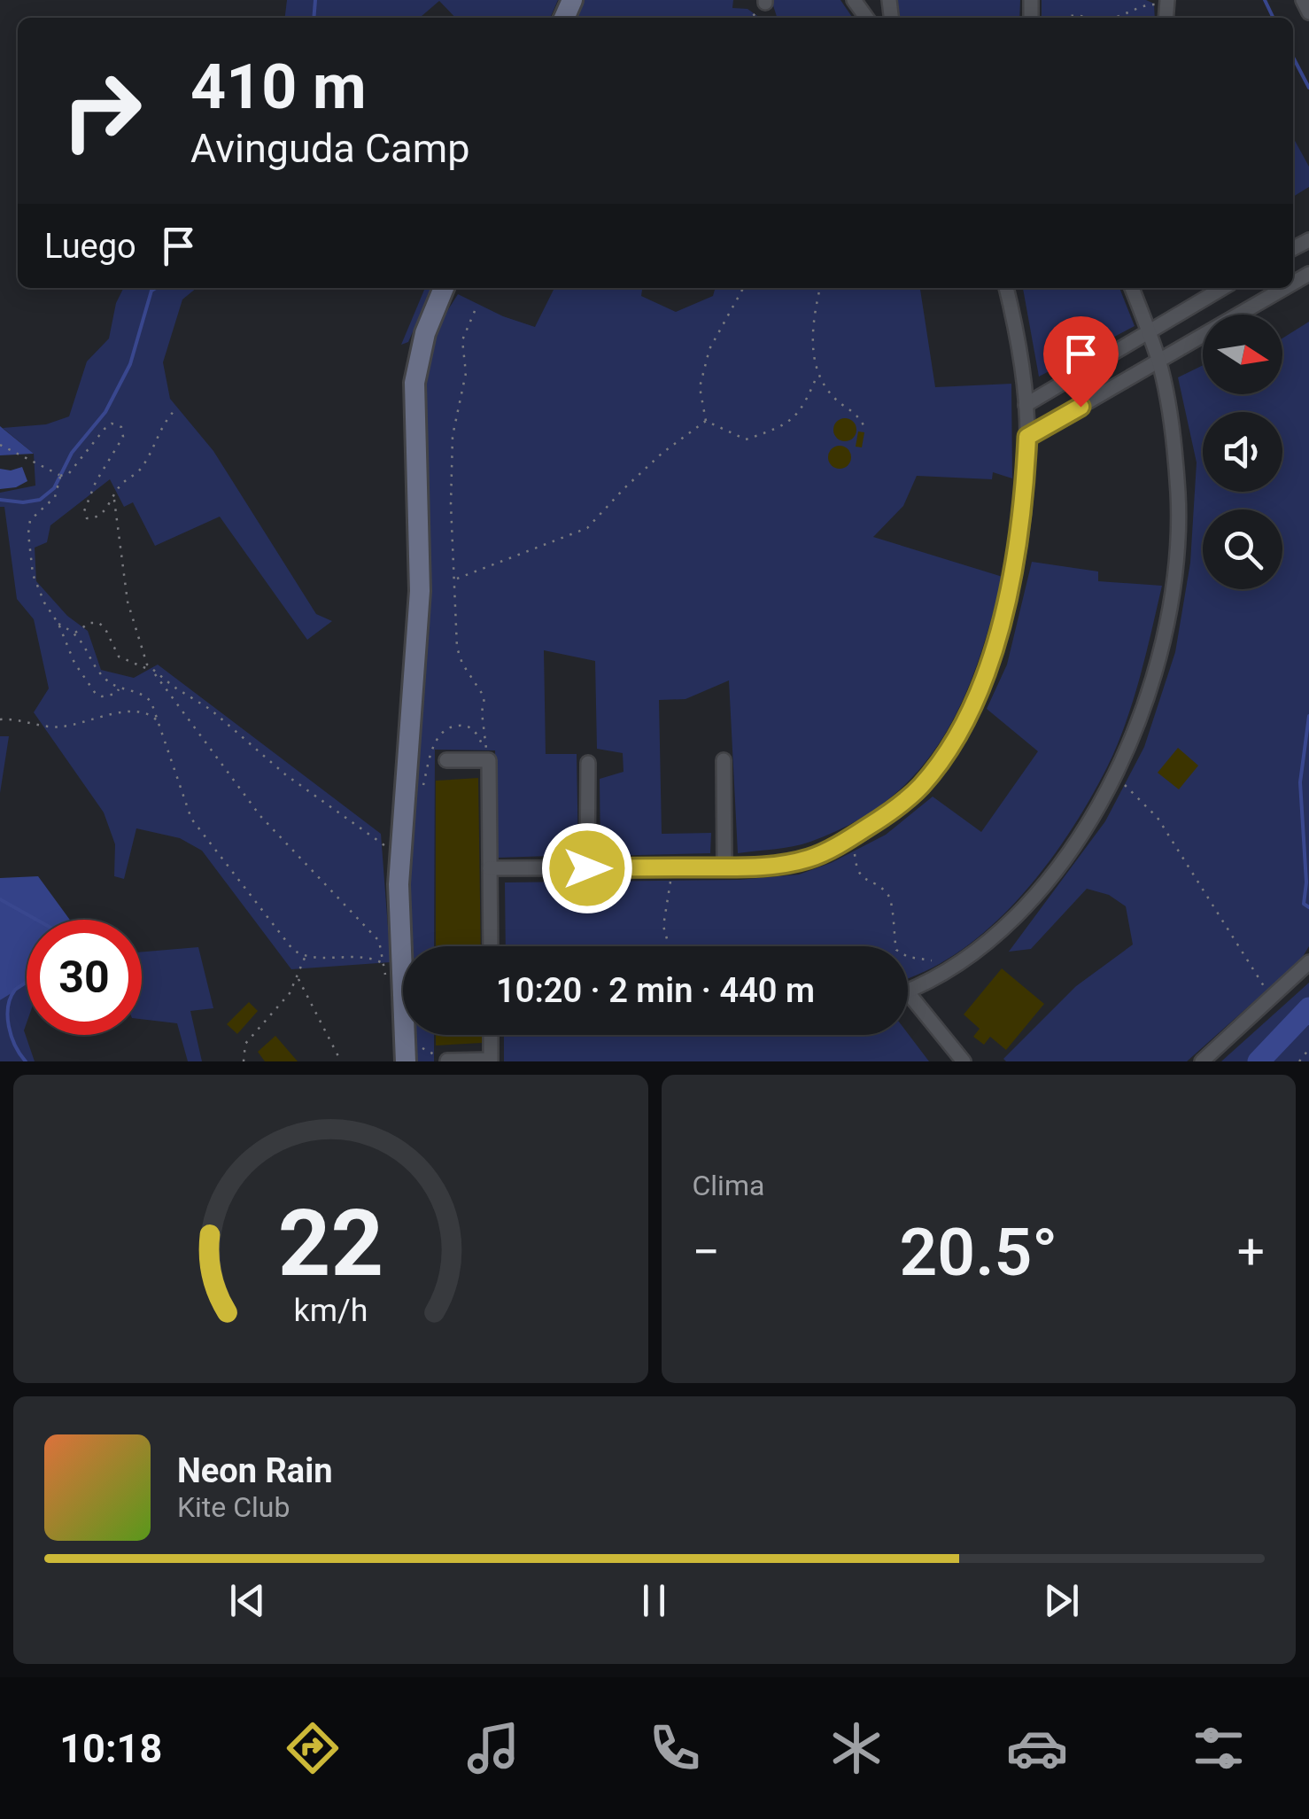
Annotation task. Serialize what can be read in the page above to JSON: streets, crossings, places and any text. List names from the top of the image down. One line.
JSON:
{"north":"right","page":{"turn":["410 m","Avinguda Camp"],"then":"Luego","limit":"30","trip":"10:20 · 2 min · 440 m","tile":"Clima","heat":["−","20.5°","+"],"song":["Neon Rain","Kite Club"],"tabs":"10:18","gauge":["22","km/h"]}}
